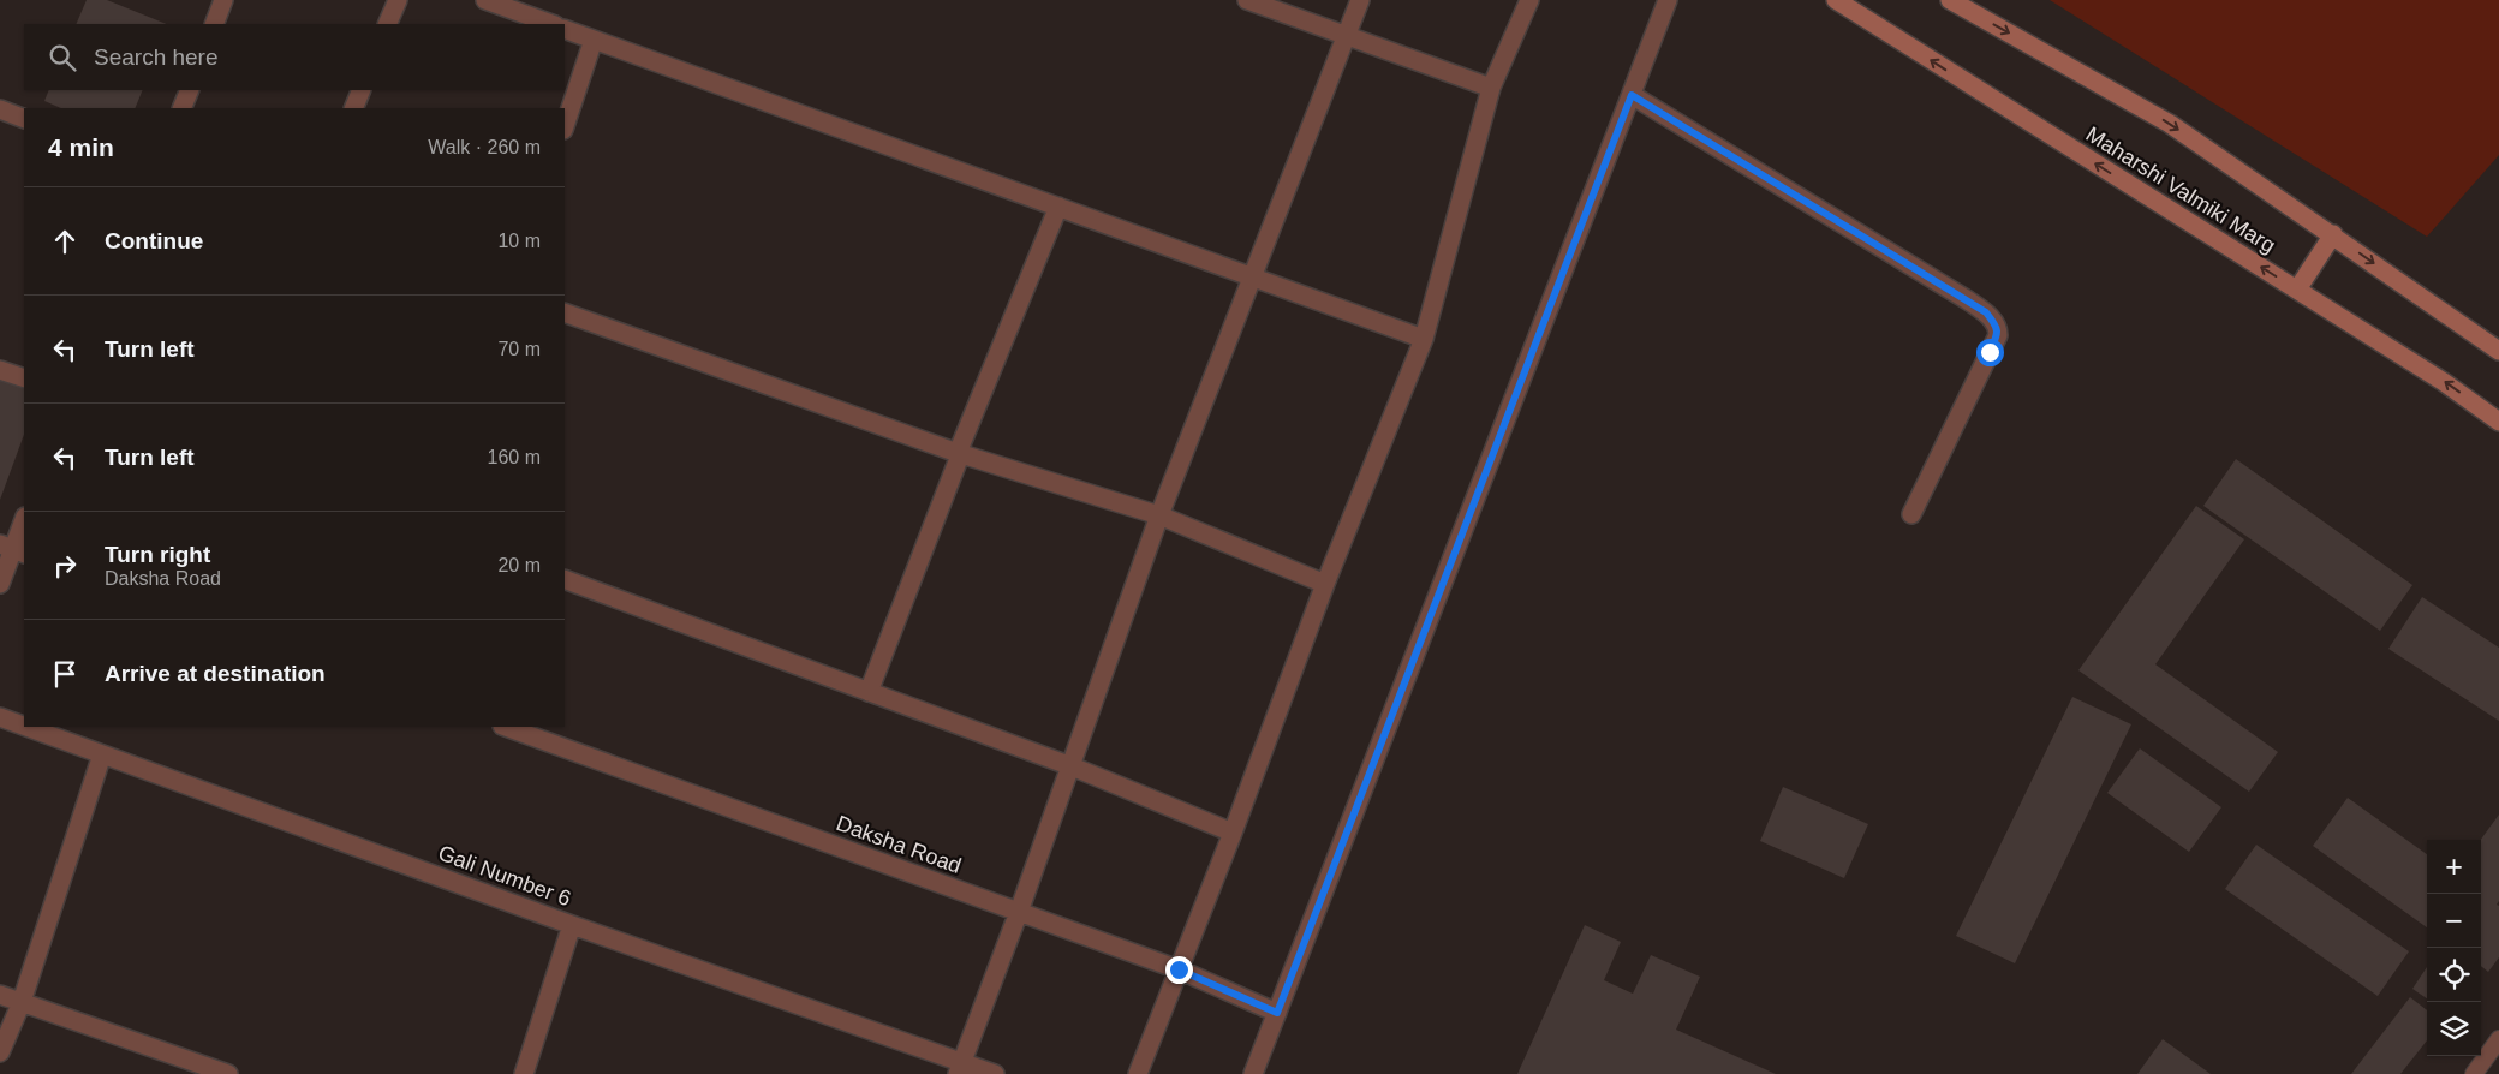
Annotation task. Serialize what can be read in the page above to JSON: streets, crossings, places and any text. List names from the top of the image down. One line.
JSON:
{"streets":{"street":["Maharshi Valmiki Marg","Daksha Road","Gali Number 6"]},"page":{"search":"Search here","heading":["4 min","Walk · 260 m"],"list":[["Continue","10 m"],["Turn left","70 m"],["Turn left","160 m"],["Turn right","Daksha Road","20 m"],"Arrive at destination"],"map_buttons":["+","−"]}}
